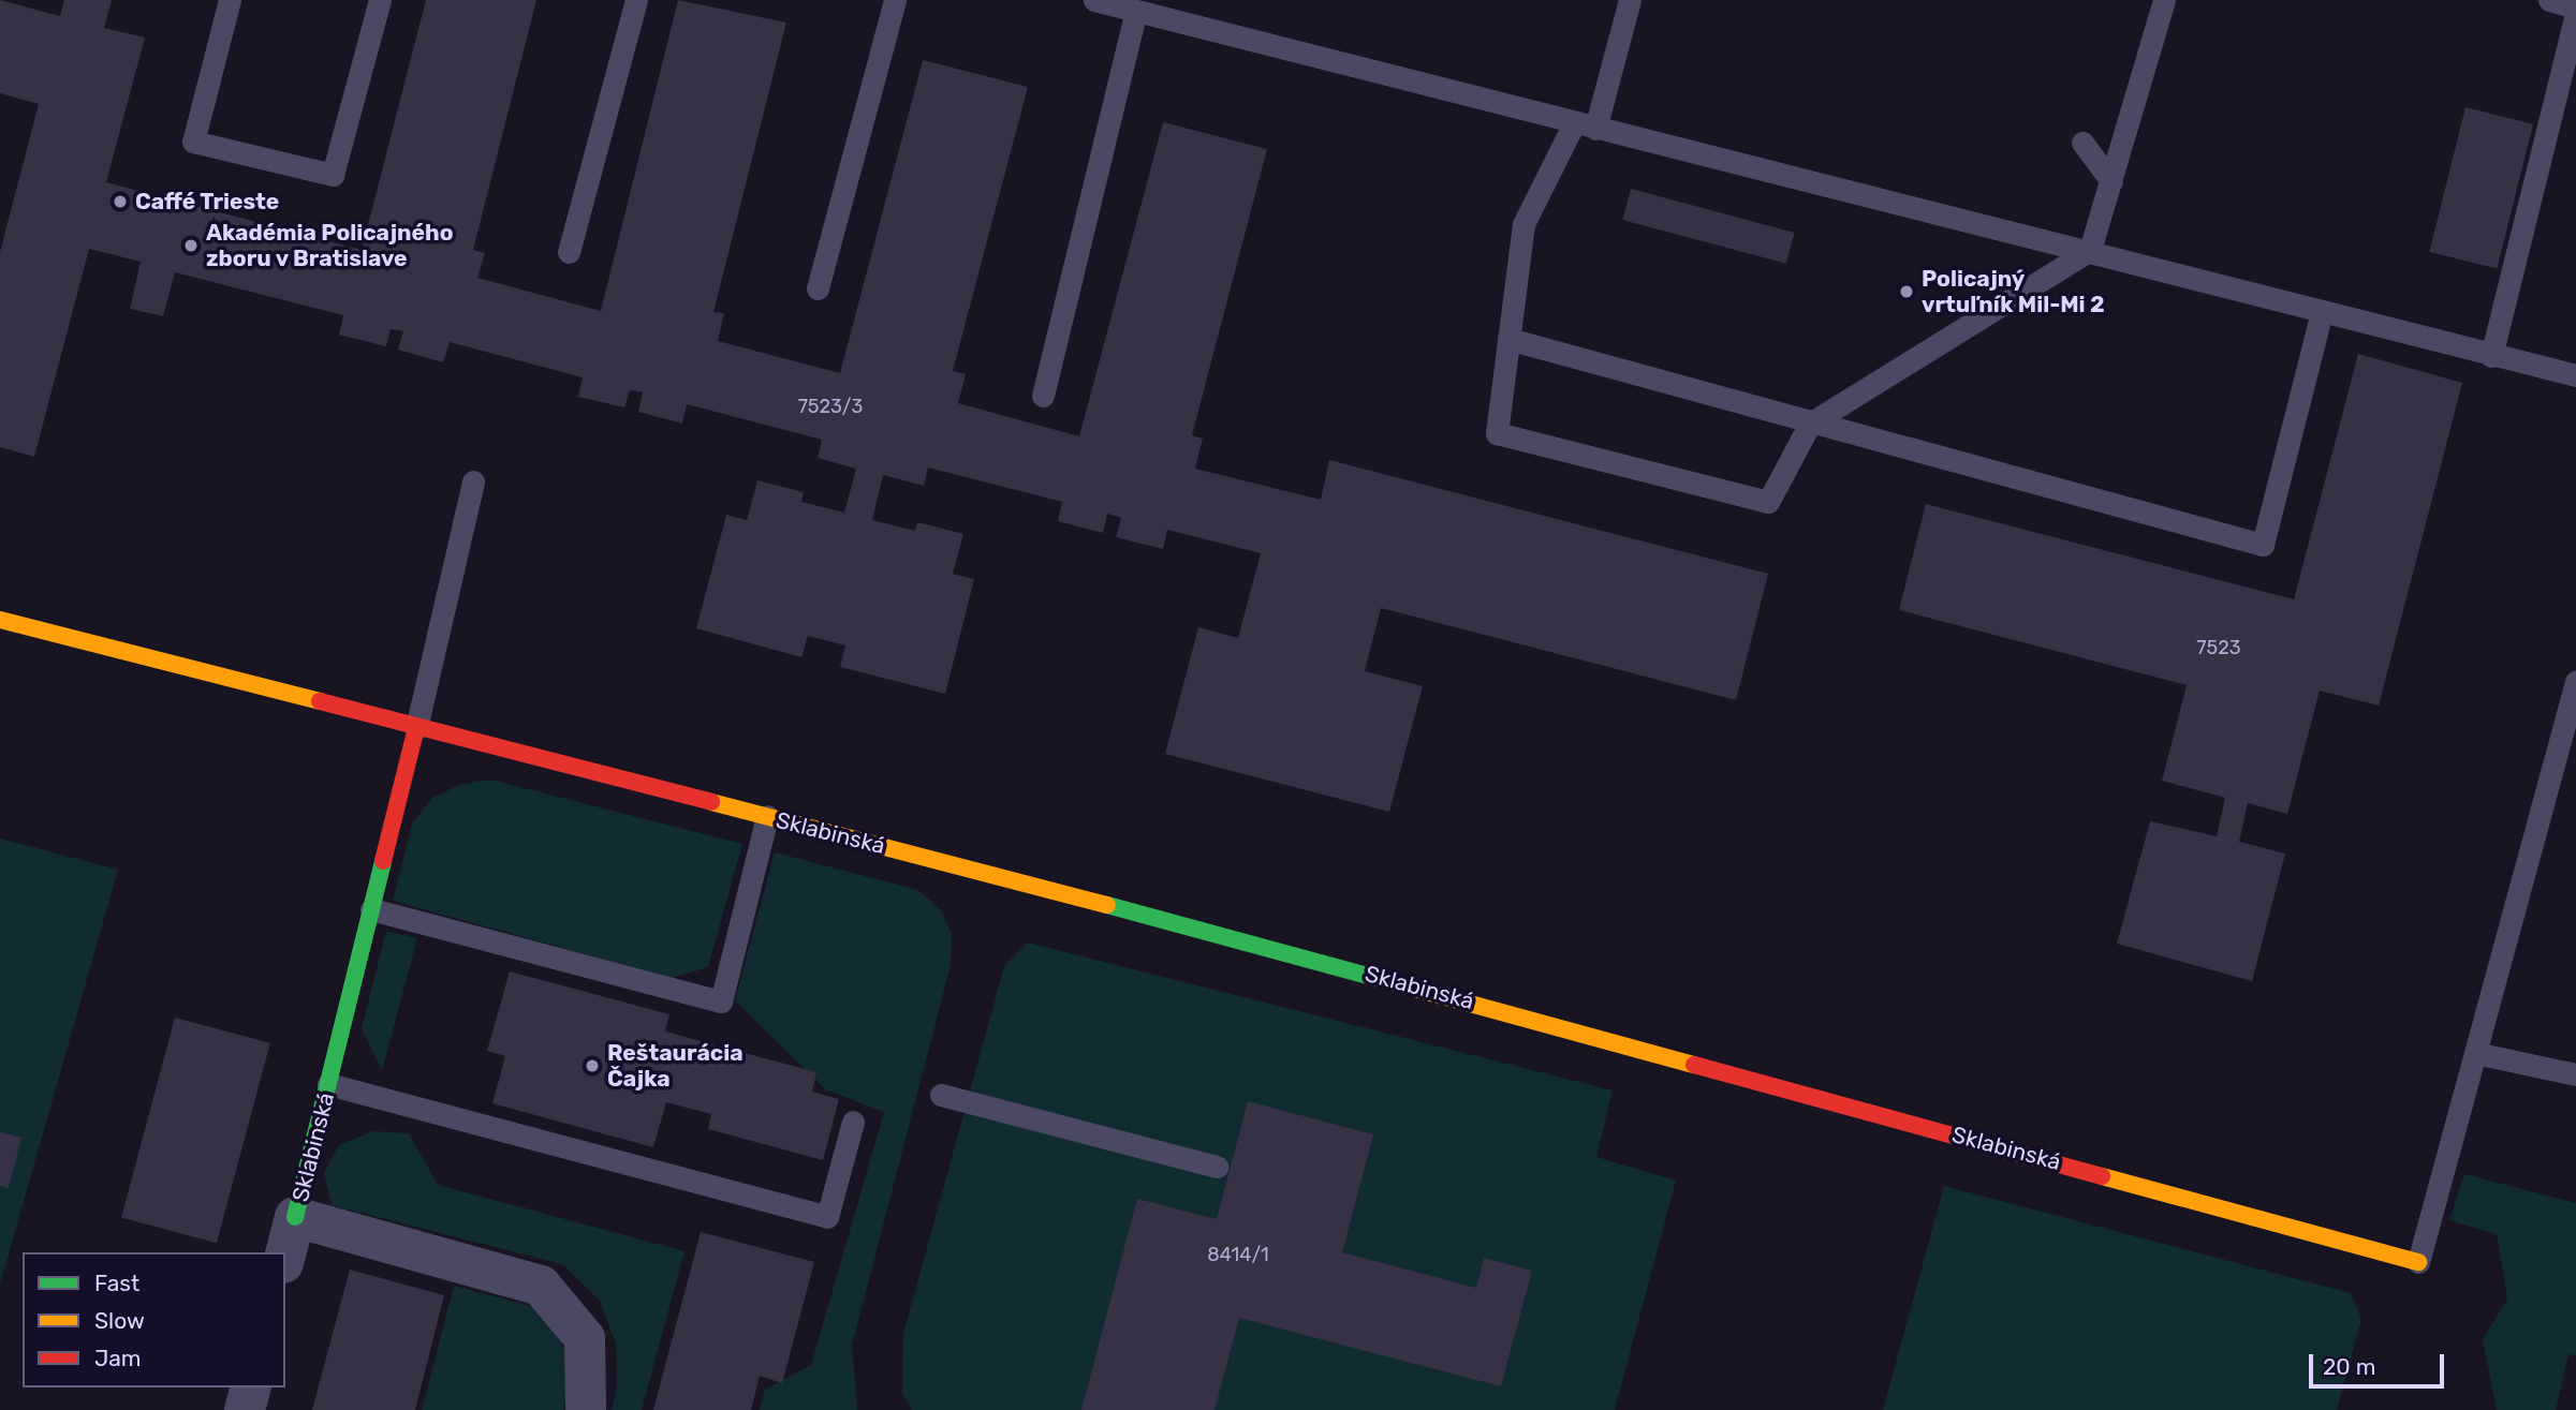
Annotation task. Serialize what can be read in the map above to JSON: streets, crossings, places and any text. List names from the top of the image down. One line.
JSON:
{"streets":{"street":["Sklabinská"]},"places":["Caffé Trieste","Akadémia Policajného zboru v Bratislave","Policajný vrtuľník Mil-Mi 2","Reštaurácia Čajka"],"house_numbers":["7523/3","7523","8414/1"],"legend":["Fast","Slow","Jam"],"scale_bar":"20 m"}
